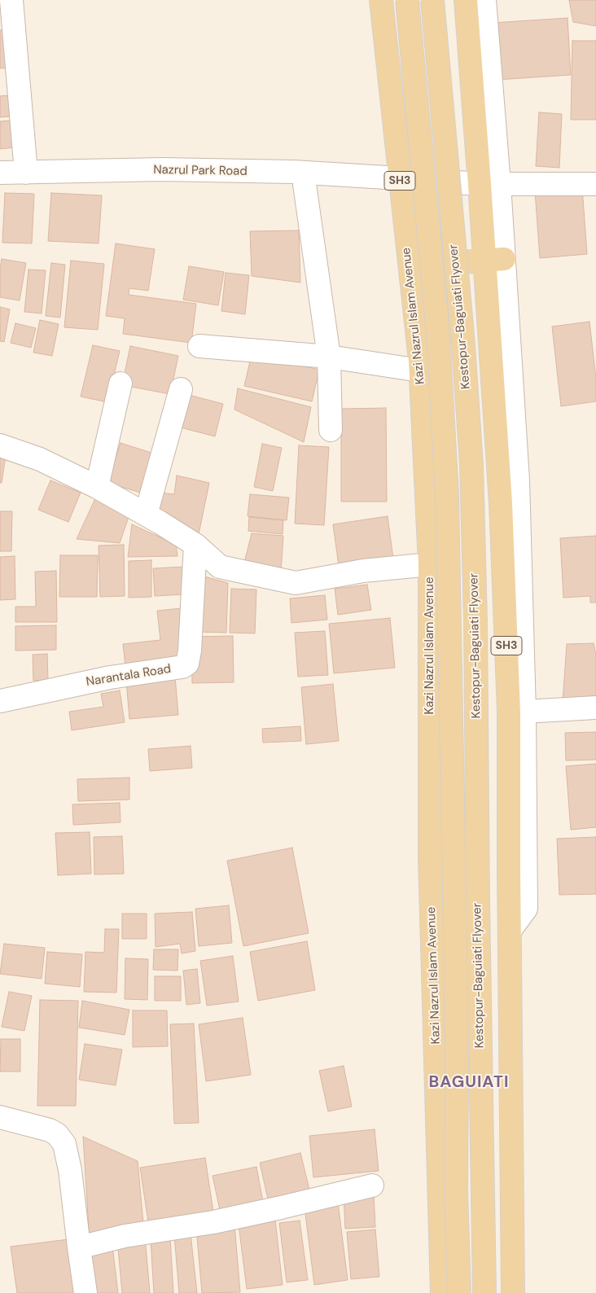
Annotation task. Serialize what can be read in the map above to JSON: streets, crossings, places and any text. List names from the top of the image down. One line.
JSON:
{"streets":{"main road":["SH3","Kazi Nazrul Islam Avenue","Kestopur-Baguiati Flyover"],"street":["Nazrul Park Road","Narantala Road"]},"crossings":[["Nazrul Park Road","SH3"],["Nazrul Park Road","Kazi Nazrul Islam Avenue"]],"districts":["BAGUIATI"]}
